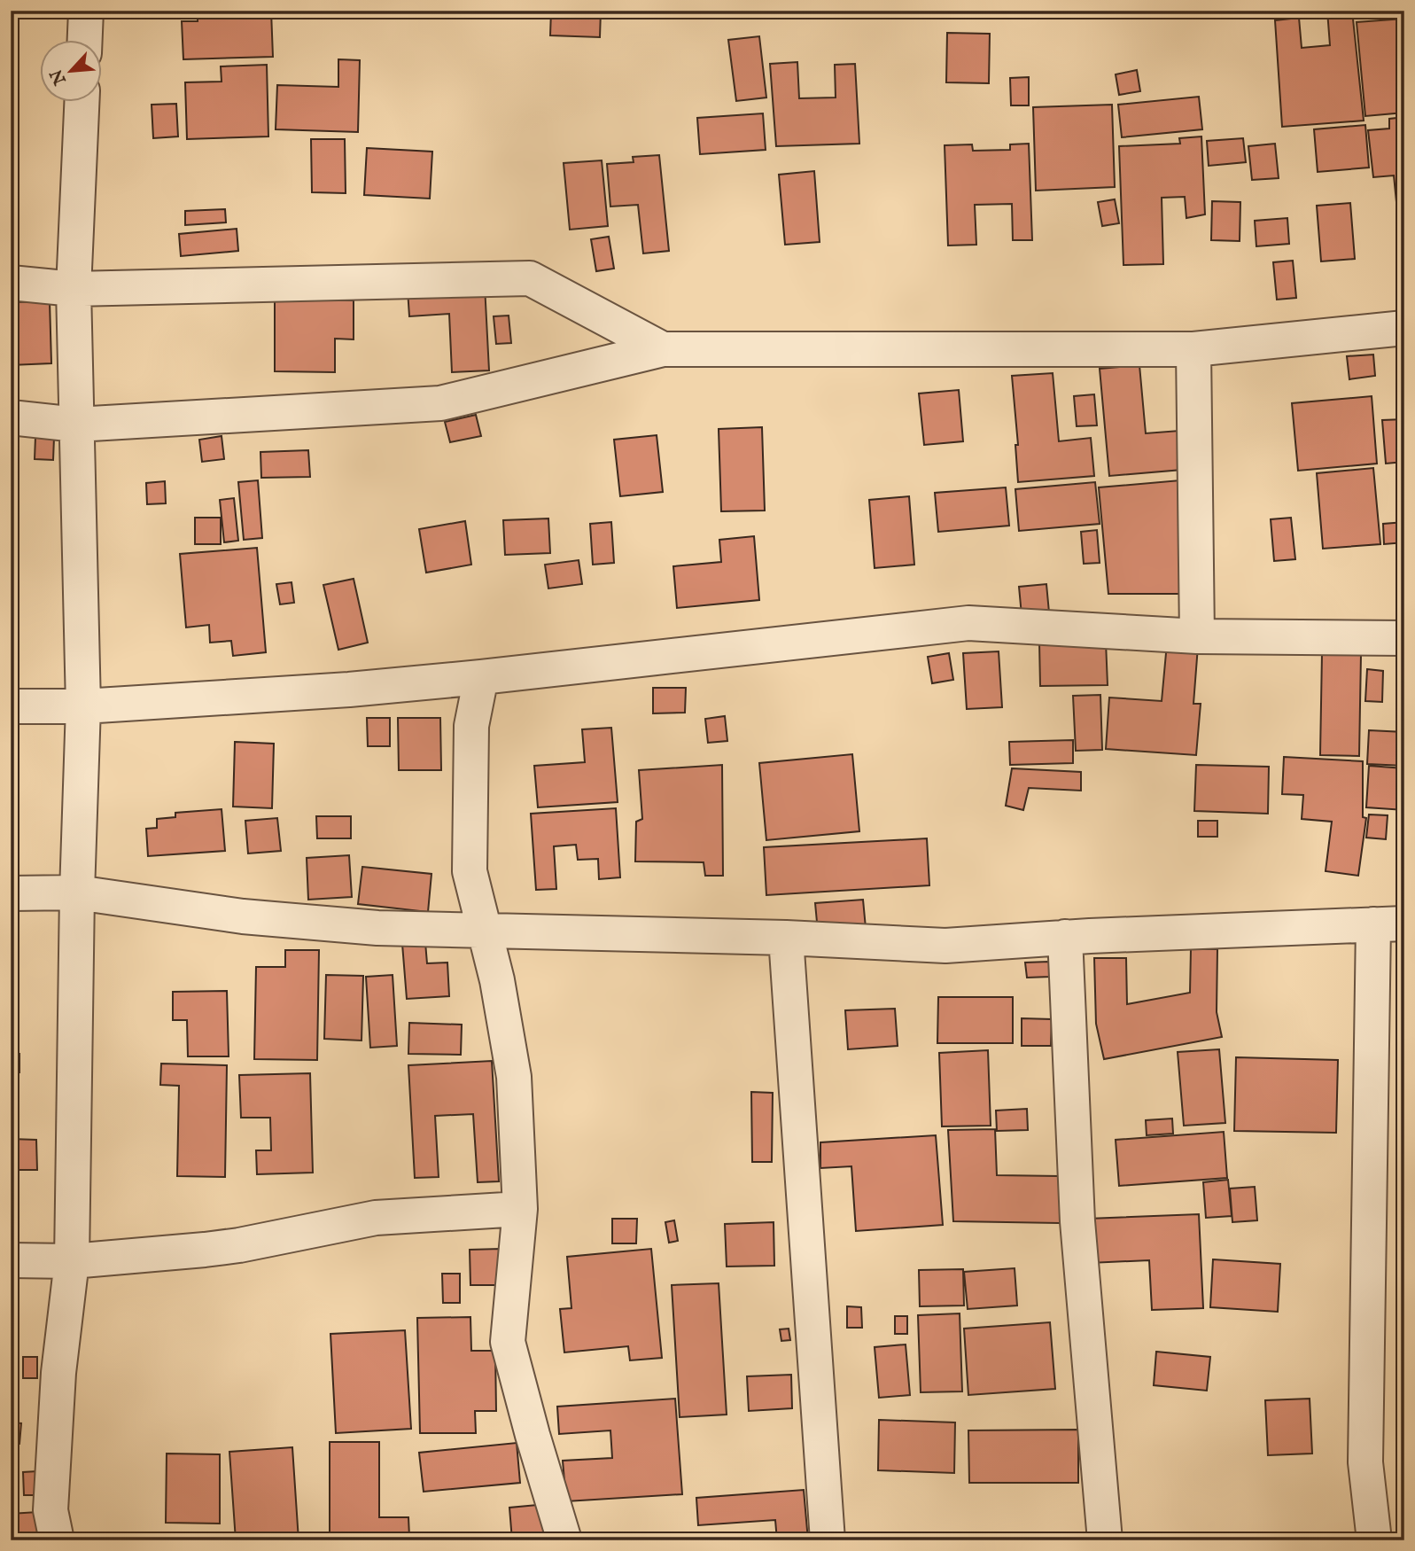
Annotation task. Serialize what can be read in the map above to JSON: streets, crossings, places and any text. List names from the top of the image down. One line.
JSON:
{"north":"bottom left"}
